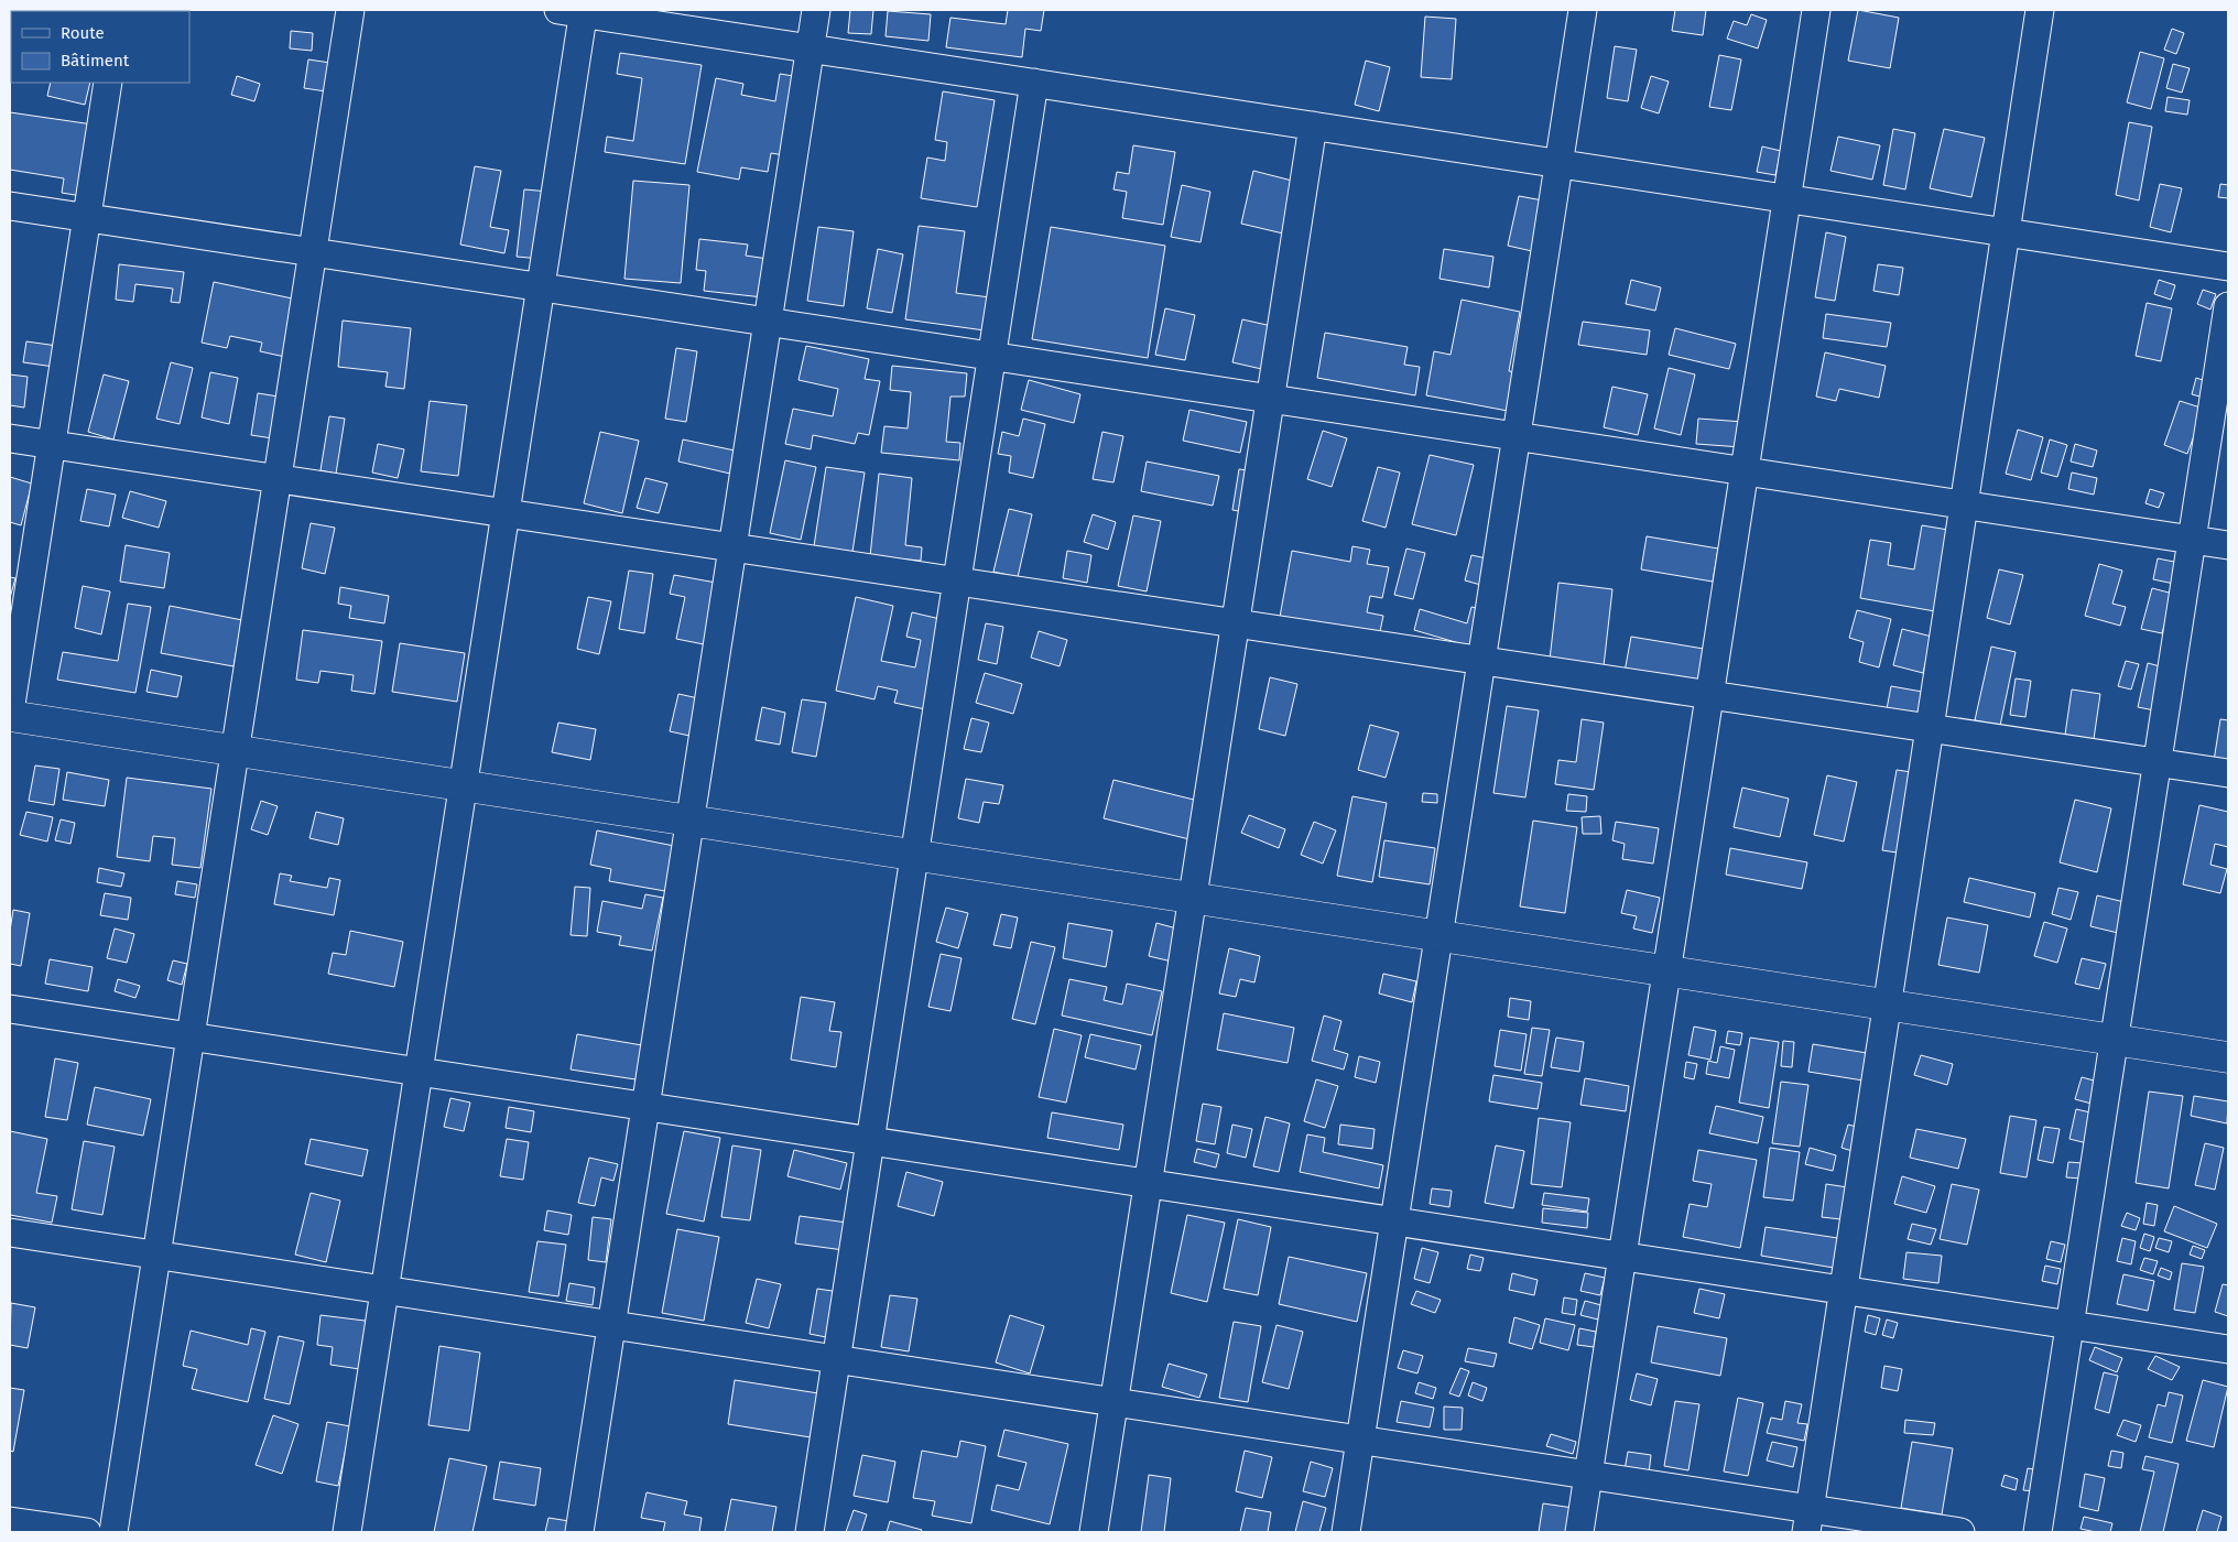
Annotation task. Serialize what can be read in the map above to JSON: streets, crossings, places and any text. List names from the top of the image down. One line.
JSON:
{"legend":["Route","Bâtiment"]}
